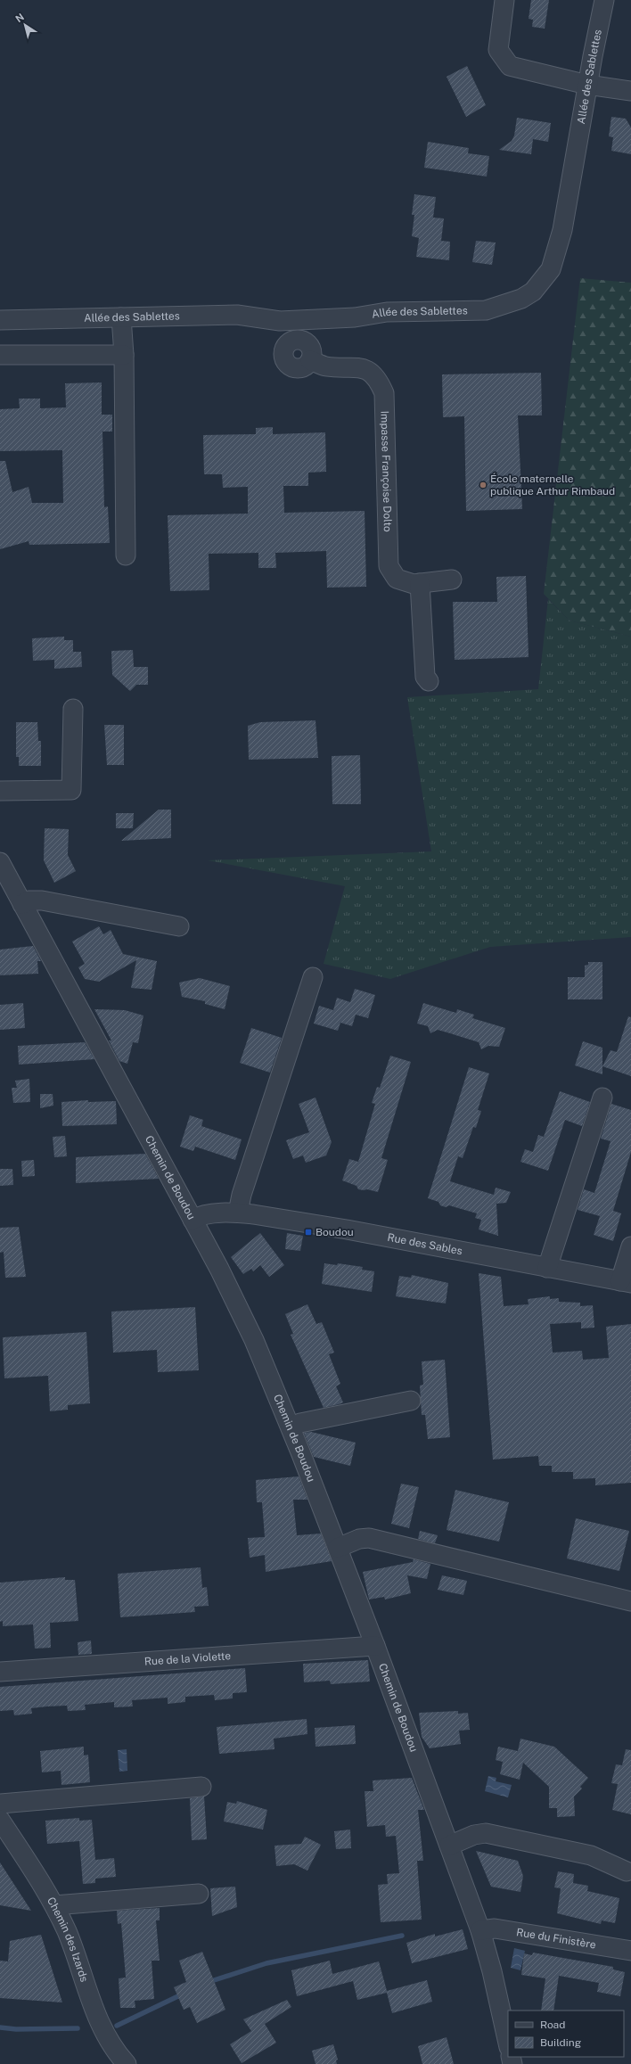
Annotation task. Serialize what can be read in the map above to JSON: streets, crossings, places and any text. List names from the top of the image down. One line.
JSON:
{"streets":{"street":["Allée des Sablettes","Impasse Françoise Dolto","Chemin de Boudou","Rue des Sables","Rue de la Violette","Rue du Finistère","Chemin des Izards"]},"crossings":[["Chemin de Boudou","Rue des Sables"],["Chemin de Boudou","Rue de la Violette"],["Chemin de Boudou","Rue du Finistère"]],"places":{"other":["École maternelle publique Arthur Rimbaud"],"transit":["Boudou"]},"legend":["Road","Building"],"north":"top left"}
